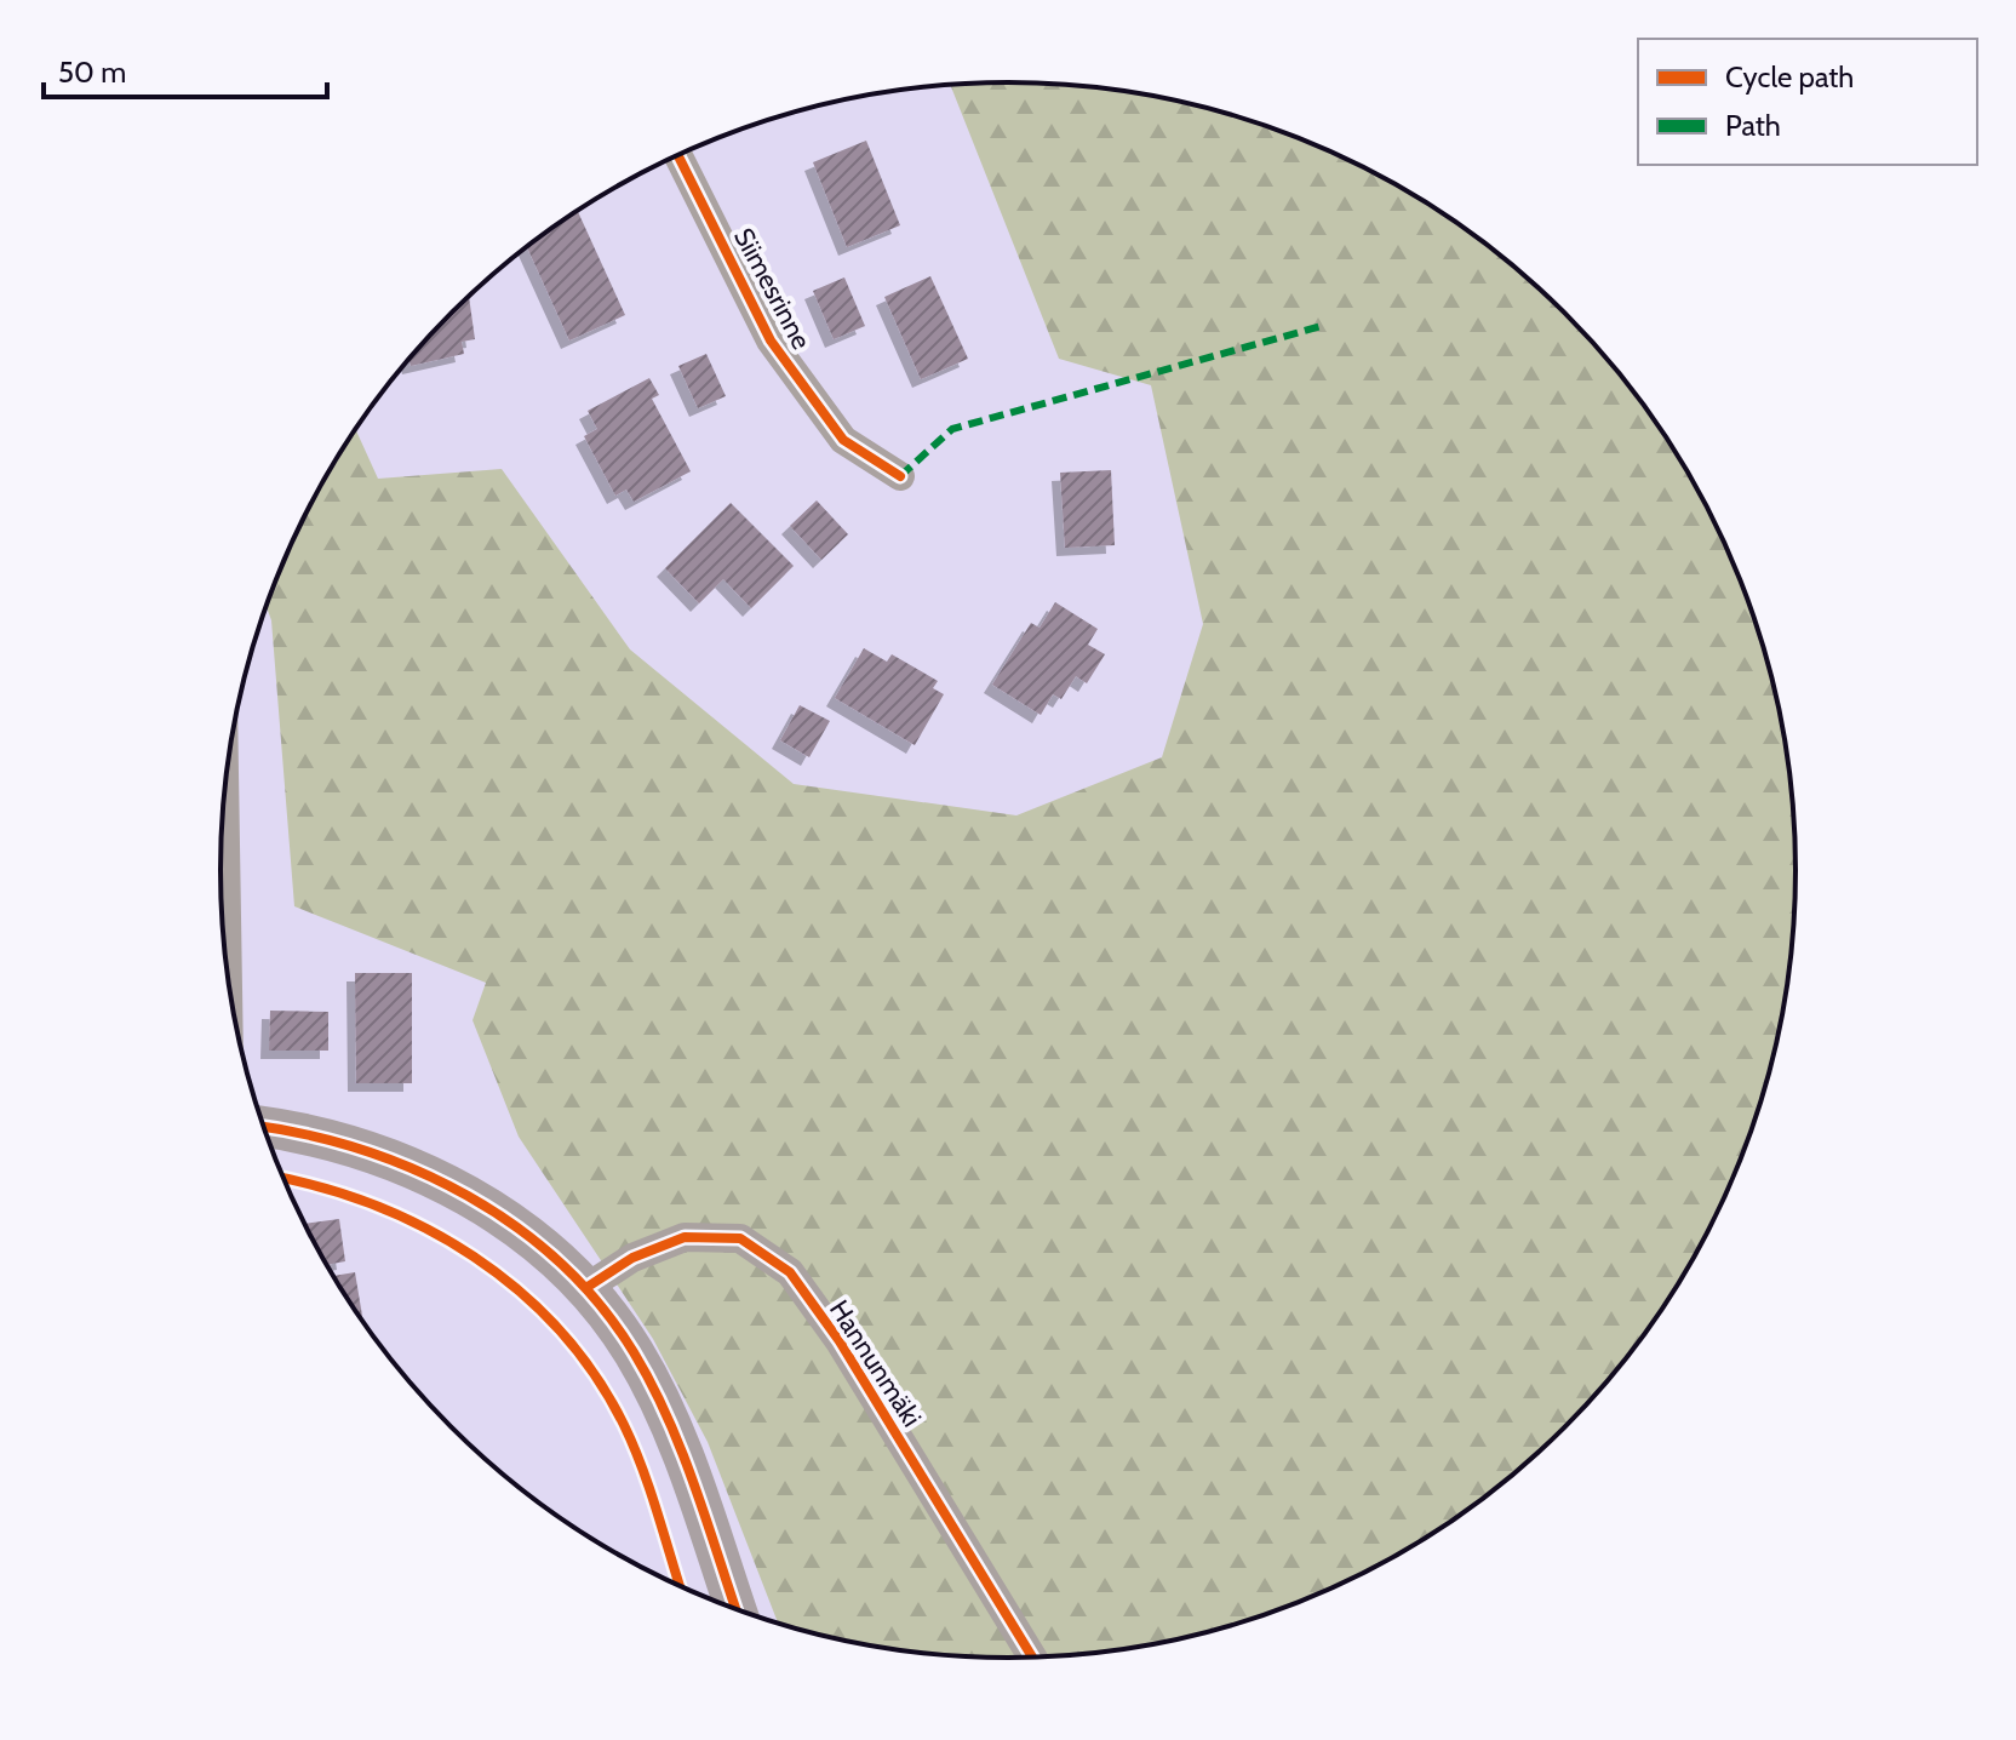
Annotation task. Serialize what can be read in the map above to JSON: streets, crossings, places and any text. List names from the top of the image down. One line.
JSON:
{"streets":{"street":["Siimesrinne","Hannunmäki"]},"legend":["Cycle path","Path"],"scale_bar":"50 m"}
